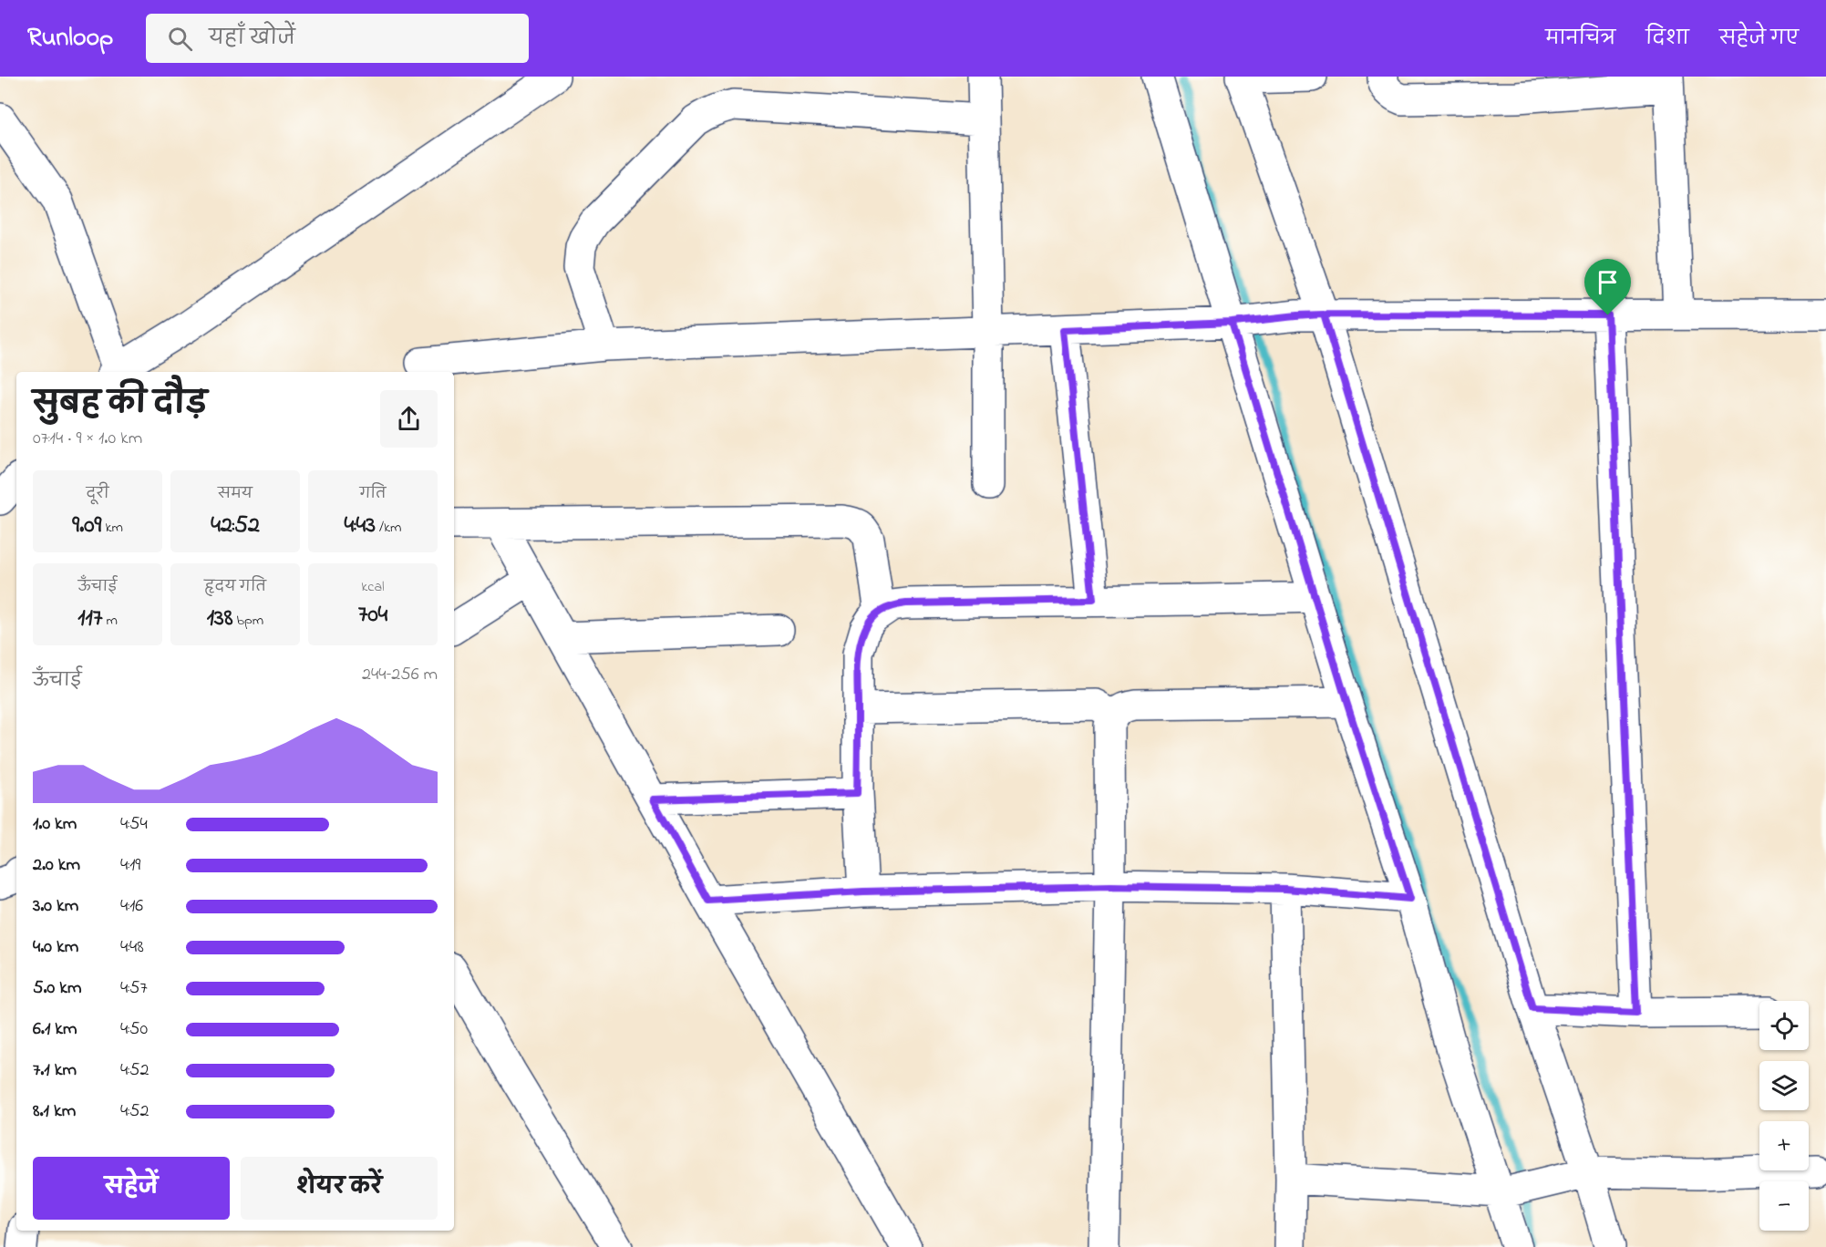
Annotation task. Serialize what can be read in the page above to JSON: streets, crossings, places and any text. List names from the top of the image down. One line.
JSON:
{"page":{"header":"Runloop","search":"यहाँ खोजें","nav":["मानचित्र","दिशा","सहेजे गए"],"heading":["सुबह की दौड़","07:14 · 9 × 1.0 km"],"stats":[["दूरी","9.09 km"],["समय","42:52"],["गति","4:43 /km"],["ऊँचाई","117 m"],["हृदय गति","138 bpm"],["kcal","704"]],"chart":["ऊँचाई","244–256 m"],"list":[{"name":"1.0 km","note":"4:54"},{"name":"2.0 km","note":"4:19"},{"name":"3.0 km","note":"4:16"},{"name":"4.0 km","note":"4:48"},{"name":"5.0 km","note":"4:57"},{"name":"6.1 km","note":"4:50"},{"name":"7.1 km","note":"4:52"},{"name":"8.1 km","note":"4:52"}],"map_buttons":["+","−"],"buttons":["सहेजें","शेयर करें"]}}
